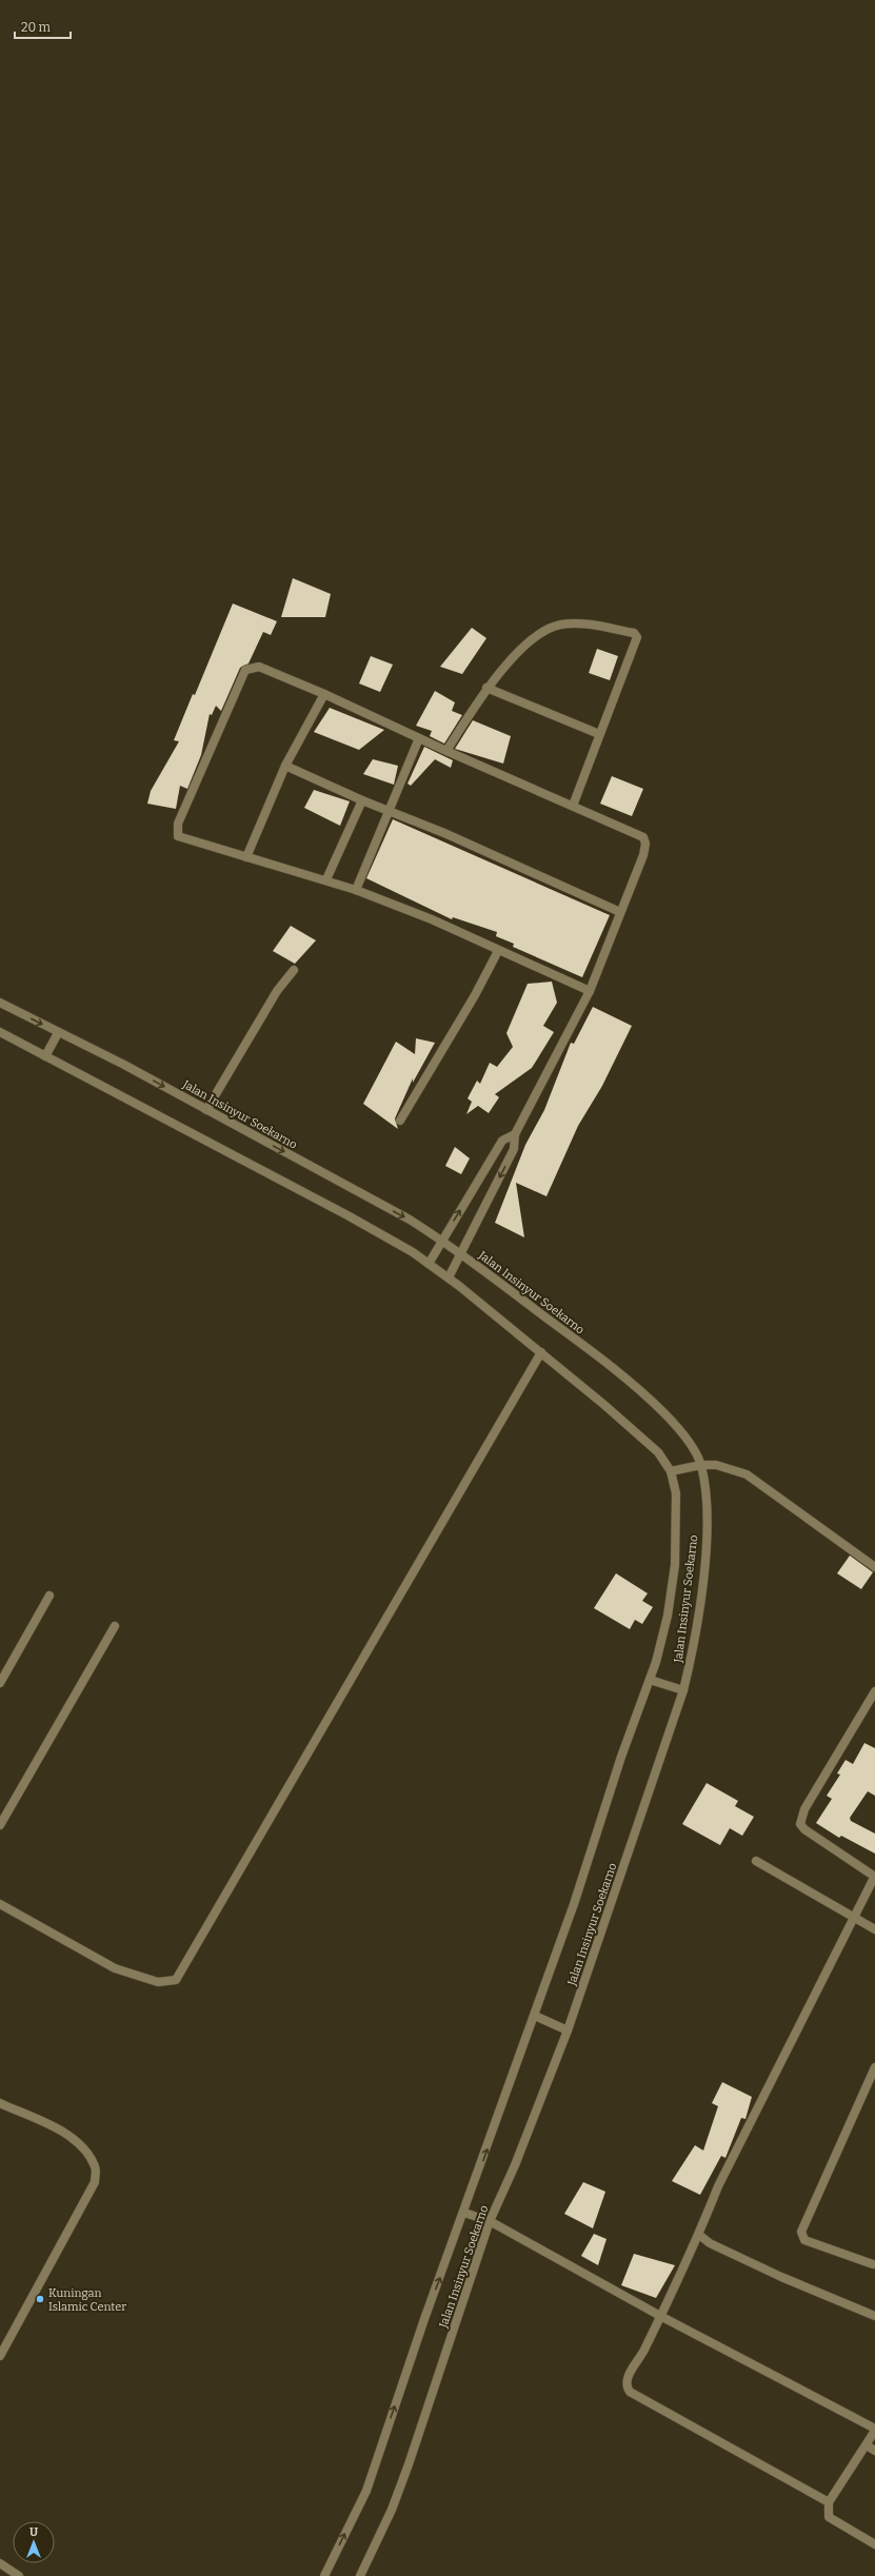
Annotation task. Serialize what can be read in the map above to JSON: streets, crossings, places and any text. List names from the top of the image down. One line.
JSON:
{"streets":{"street":["Jalan Insinyur Soekarno"]},"places":["Kuningan Islamic Center"],"scale_bar":"20 m","north":"top"}
